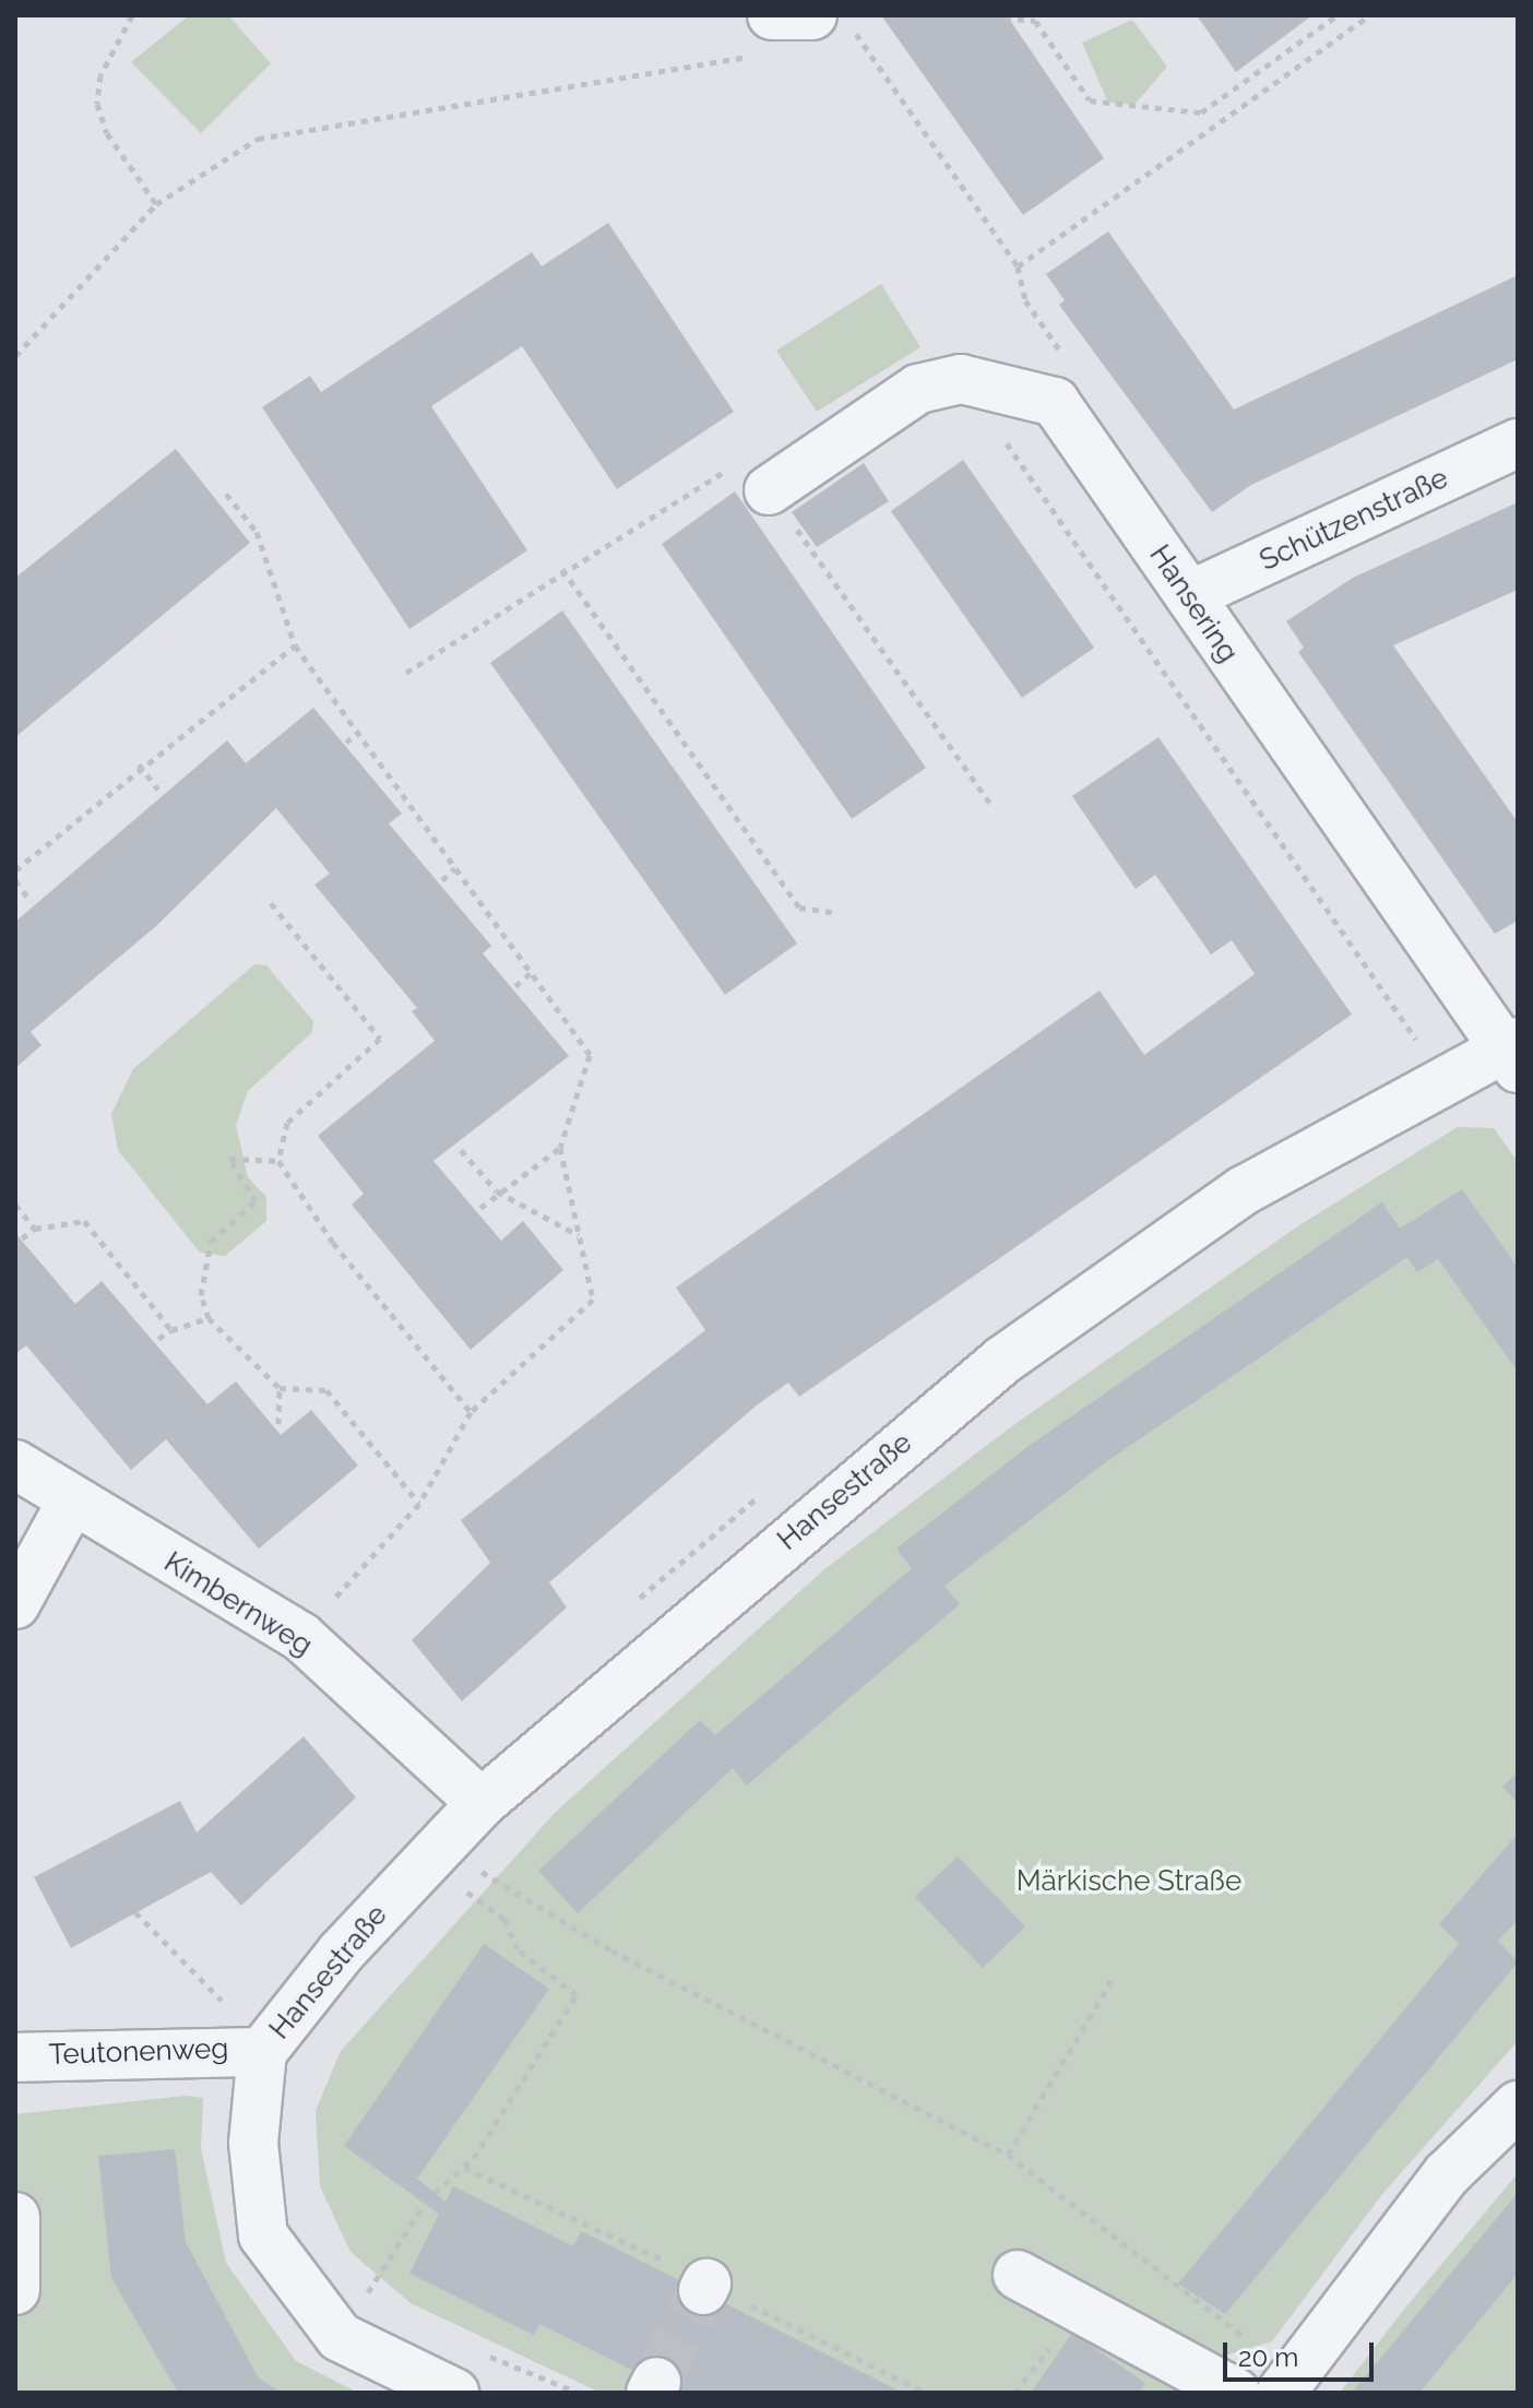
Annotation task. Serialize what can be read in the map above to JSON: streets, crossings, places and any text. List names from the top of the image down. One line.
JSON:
{"streets":{"street":["Schützenstraße","Hansering","Hansestraße","Kimbernweg","Teutonenweg"]},"crossings":[["Schützenstraße","Hansering"],["Hansering","Hansestraße"],["Hansestraße","Kimbernweg"],["Hansestraße","Teutonenweg"]],"parks":["Märkische Straße"],"scale_bar":"20 m"}
